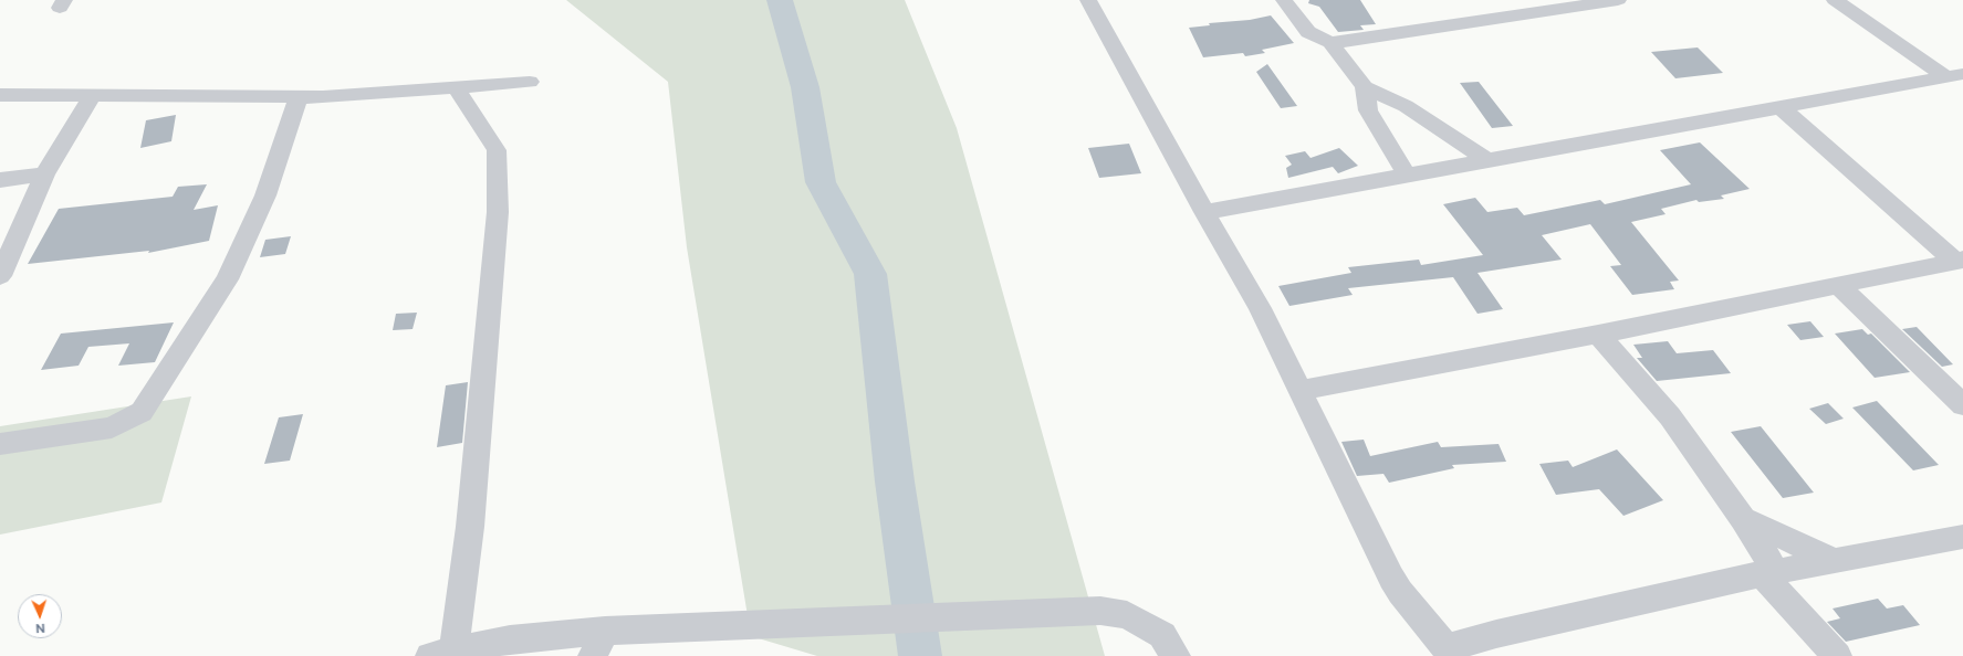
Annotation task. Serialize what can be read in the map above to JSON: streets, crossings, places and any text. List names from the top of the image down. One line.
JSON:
{"north":"bottom"}
